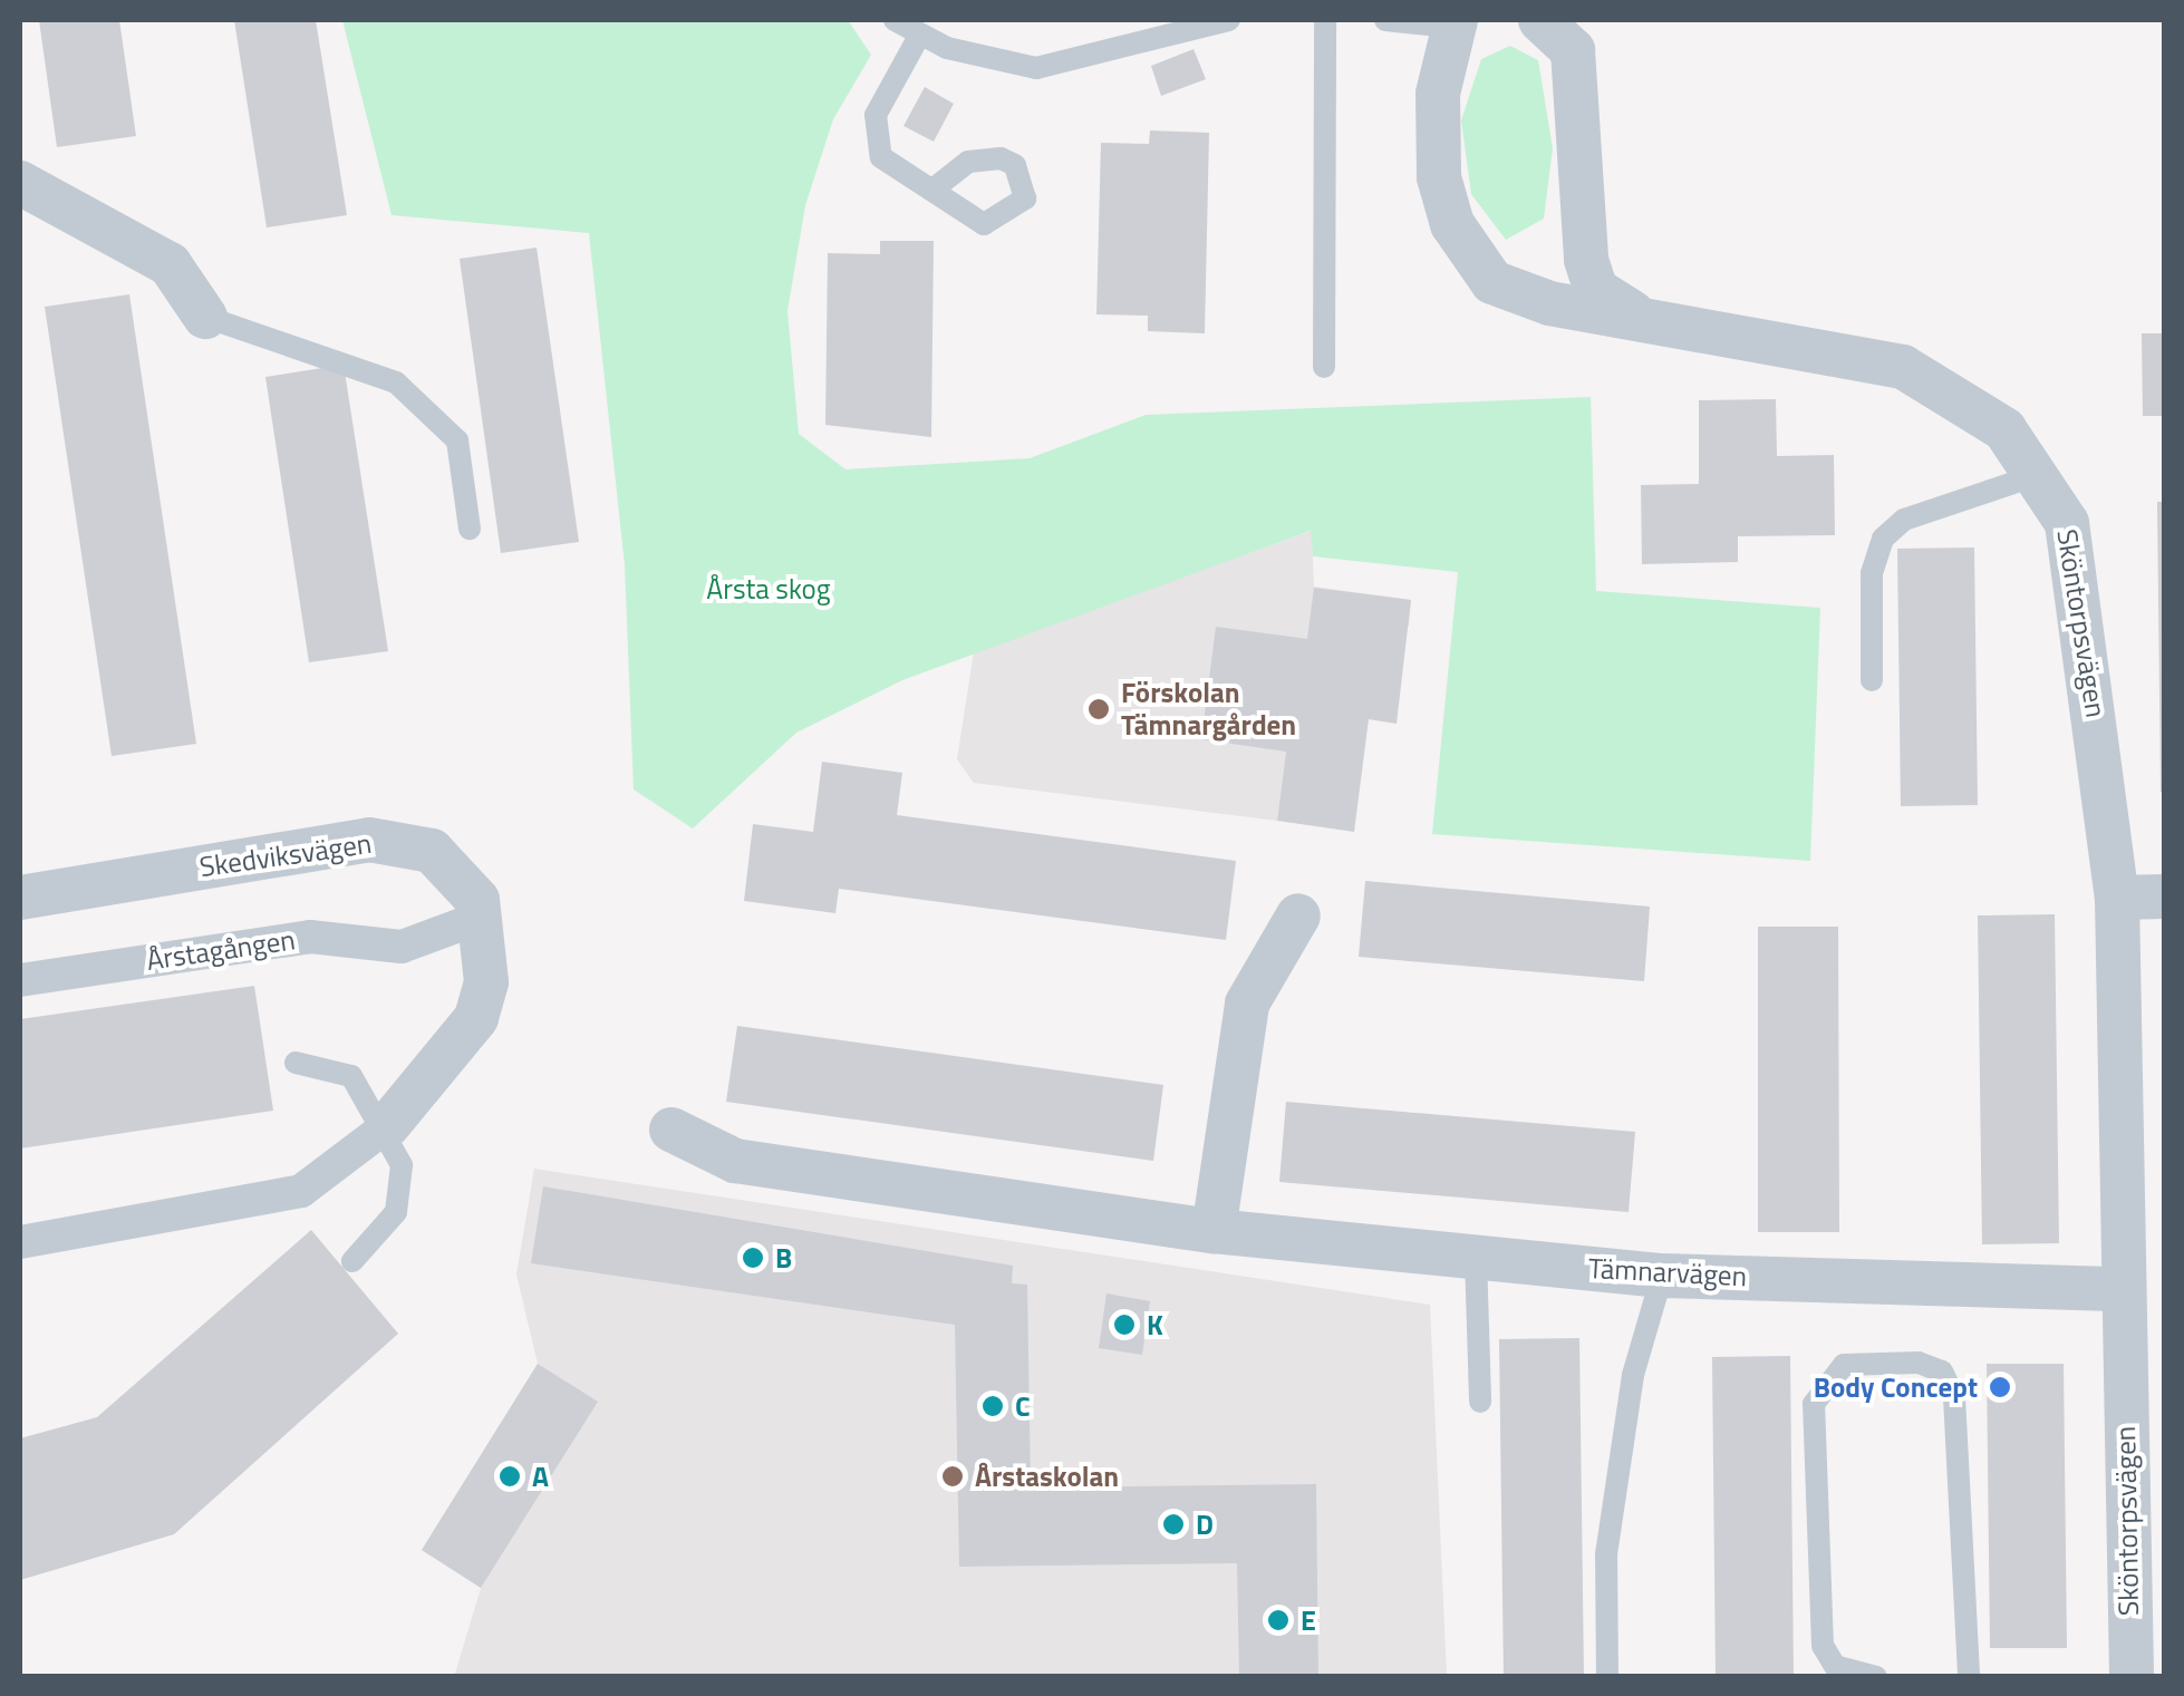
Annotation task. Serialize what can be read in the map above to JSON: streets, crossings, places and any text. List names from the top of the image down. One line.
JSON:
{"streets":{"street":["Sköntorpsvägen","Skedviksvägen","Årstagången","Tämnarvägen"]},"crossings":[["Sköntorpsvägen","Tämnarvägen"],["Skedviksvägen","Årstagången"]],"parks":["Årsta skog"],"places":["Förskolan Tämnargården","B","K","Body Concept","C","A","Årstaskolan","D","E"]}
